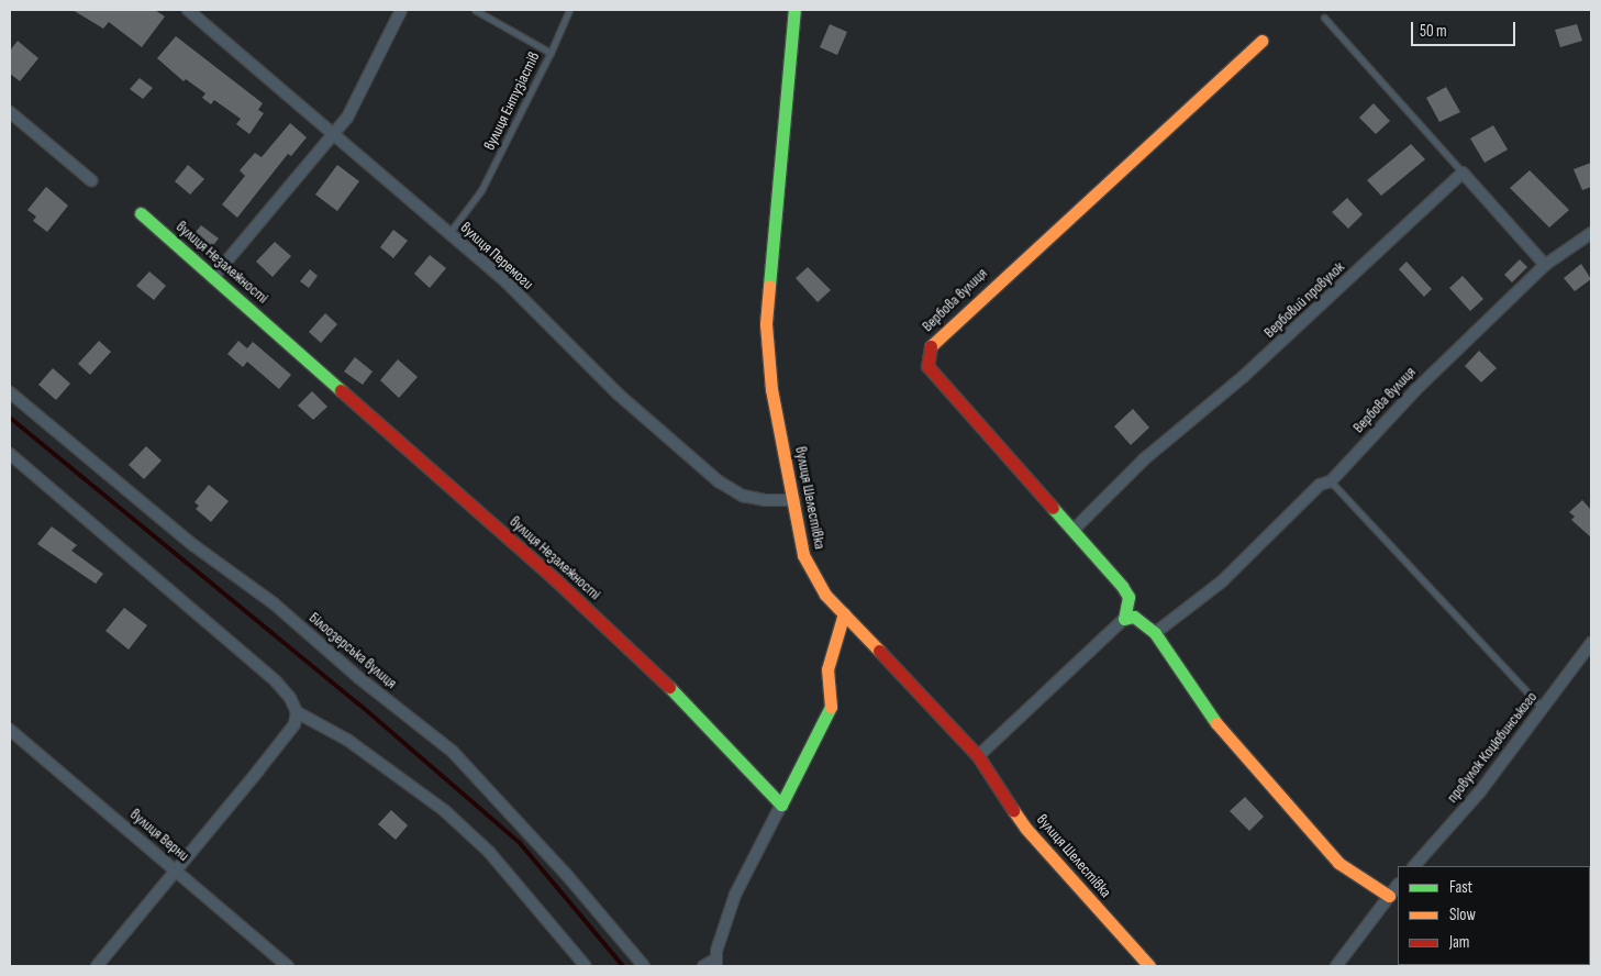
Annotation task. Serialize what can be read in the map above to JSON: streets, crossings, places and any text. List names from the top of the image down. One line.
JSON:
{"streets":{"street":["вулиця Перемоги","вулиця Незалежності","Вербова вулиця","Вербовий провулок","вулиця Шелестівка","Білоозерська вулиця","провулок Коцюбинського","вулиця Верни"],"lane":["вулиця Ентузіастів"]},"crossings":[["вулиця Ентузіастів","вулиця Перемоги"],["вулиця Перемоги","вулиця Шелестівка"],["Вербова вулиця","Вербовий провулок"]],"legend":["Fast","Slow","Jam"],"scale_bar":"50 m"}
